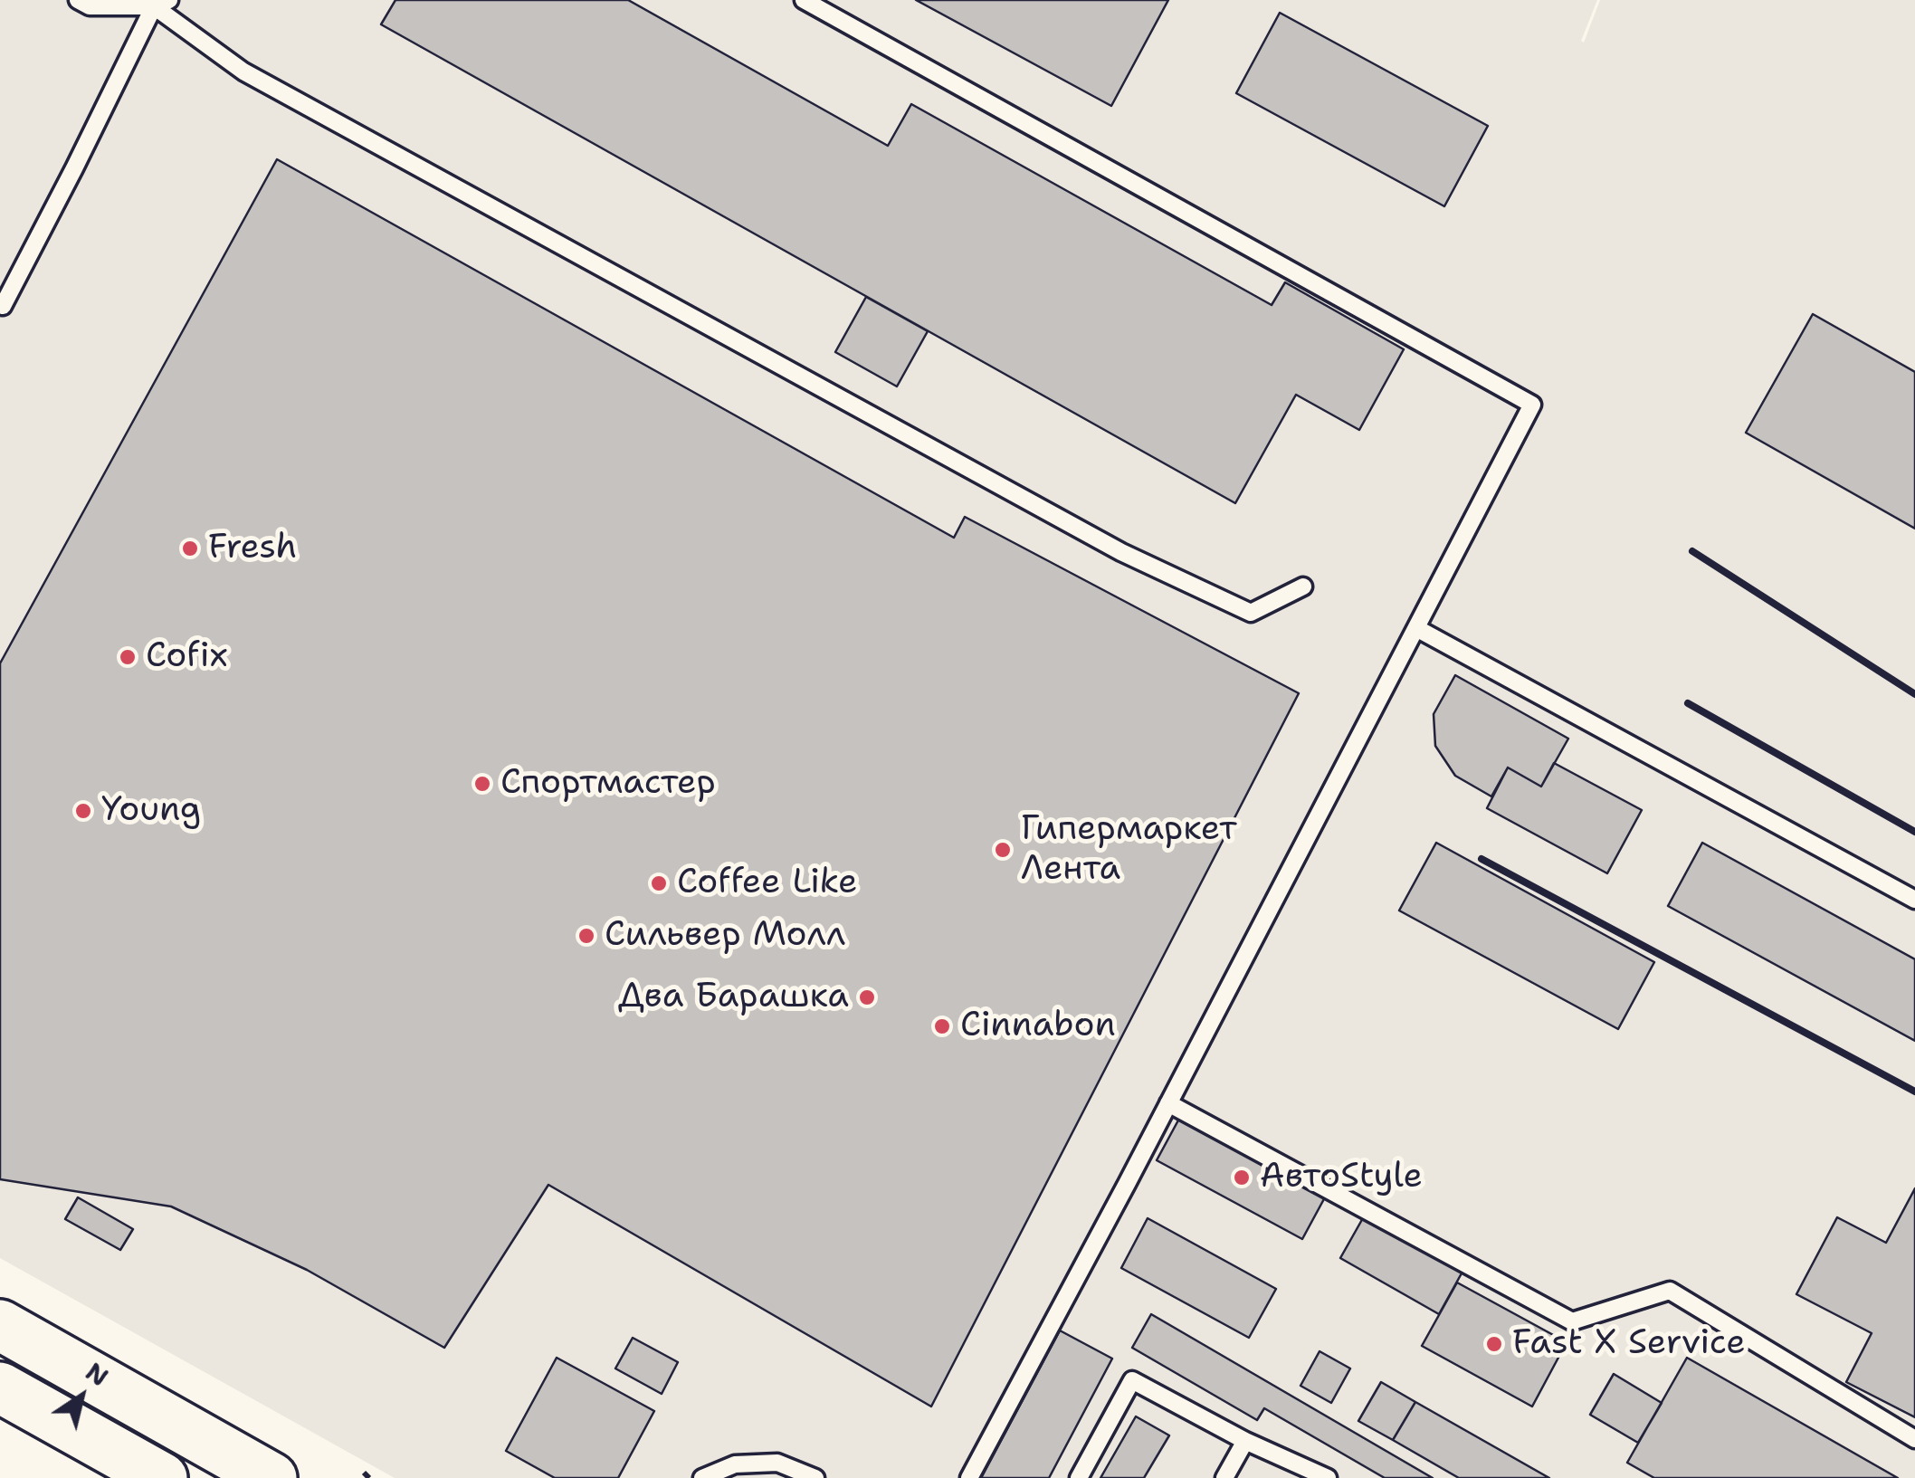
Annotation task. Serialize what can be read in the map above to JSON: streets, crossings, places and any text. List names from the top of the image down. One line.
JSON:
{"places":["Fresh","Cofix","Спортмастер","Young","Гипермаркет Лента","Coffee Like","Сильвер Молл","Два Барашка","Cinnabon","АвтоStyle","Fast X Service"],"north":"top right"}
